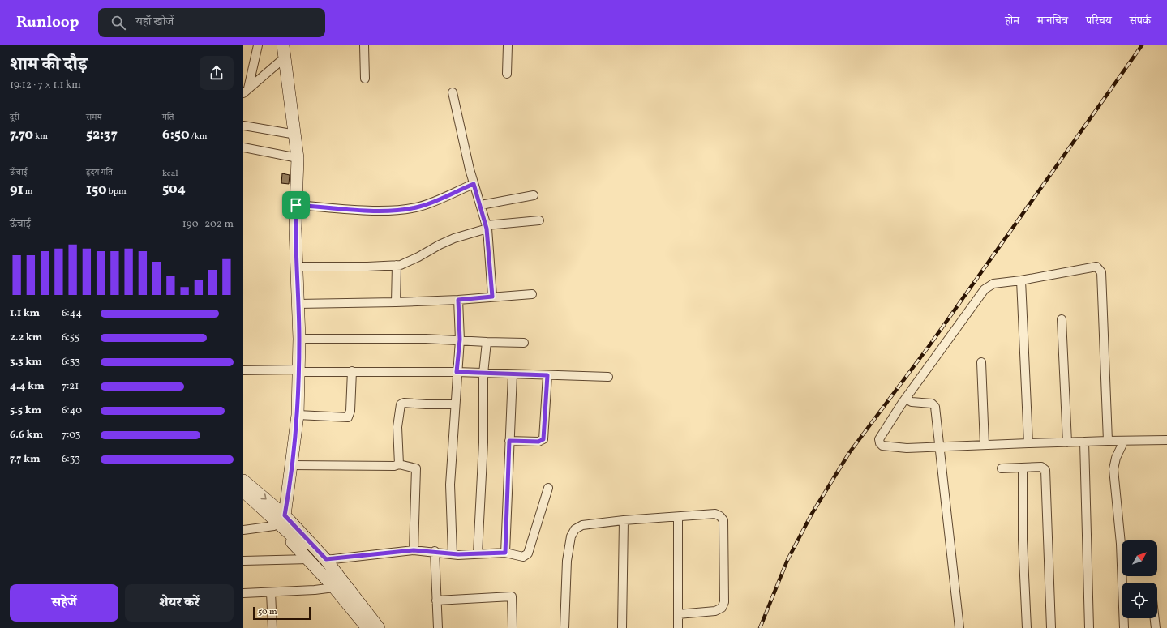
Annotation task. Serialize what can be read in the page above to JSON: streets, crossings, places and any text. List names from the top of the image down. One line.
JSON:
{"scale_bar":"50 m","north":"top right","page":{"header":"Runloop","search":"यहाँ खोजें","nav":["होम","मानचित्र","परिचय","संपर्क"],"heading":["शाम की दौड़","19:12 · 7 × 1.1 km"],"stats":[["दूरी","7.70 km"],["समय","52:37"],["गति","6:50 /km"],["ऊँचाई","91 m"],["हृदय गति","150 bpm"],["kcal","504"]],"chart":["ऊँचाई","190–202 m"],"list":[{"name":"1.1 km","note":"6:44"},{"name":"2.2 km","note":"6:55"},{"name":"3.3 km","note":"6:33"},{"name":"4.4 km","note":"7:21"},{"name":"5.5 km","note":"6:40"},{"name":"6.6 km","note":"7:03"},{"name":"7.7 km","note":"6:33"}],"buttons":["सहेजें","शेयर करें"],"scale":"50 m"}}
